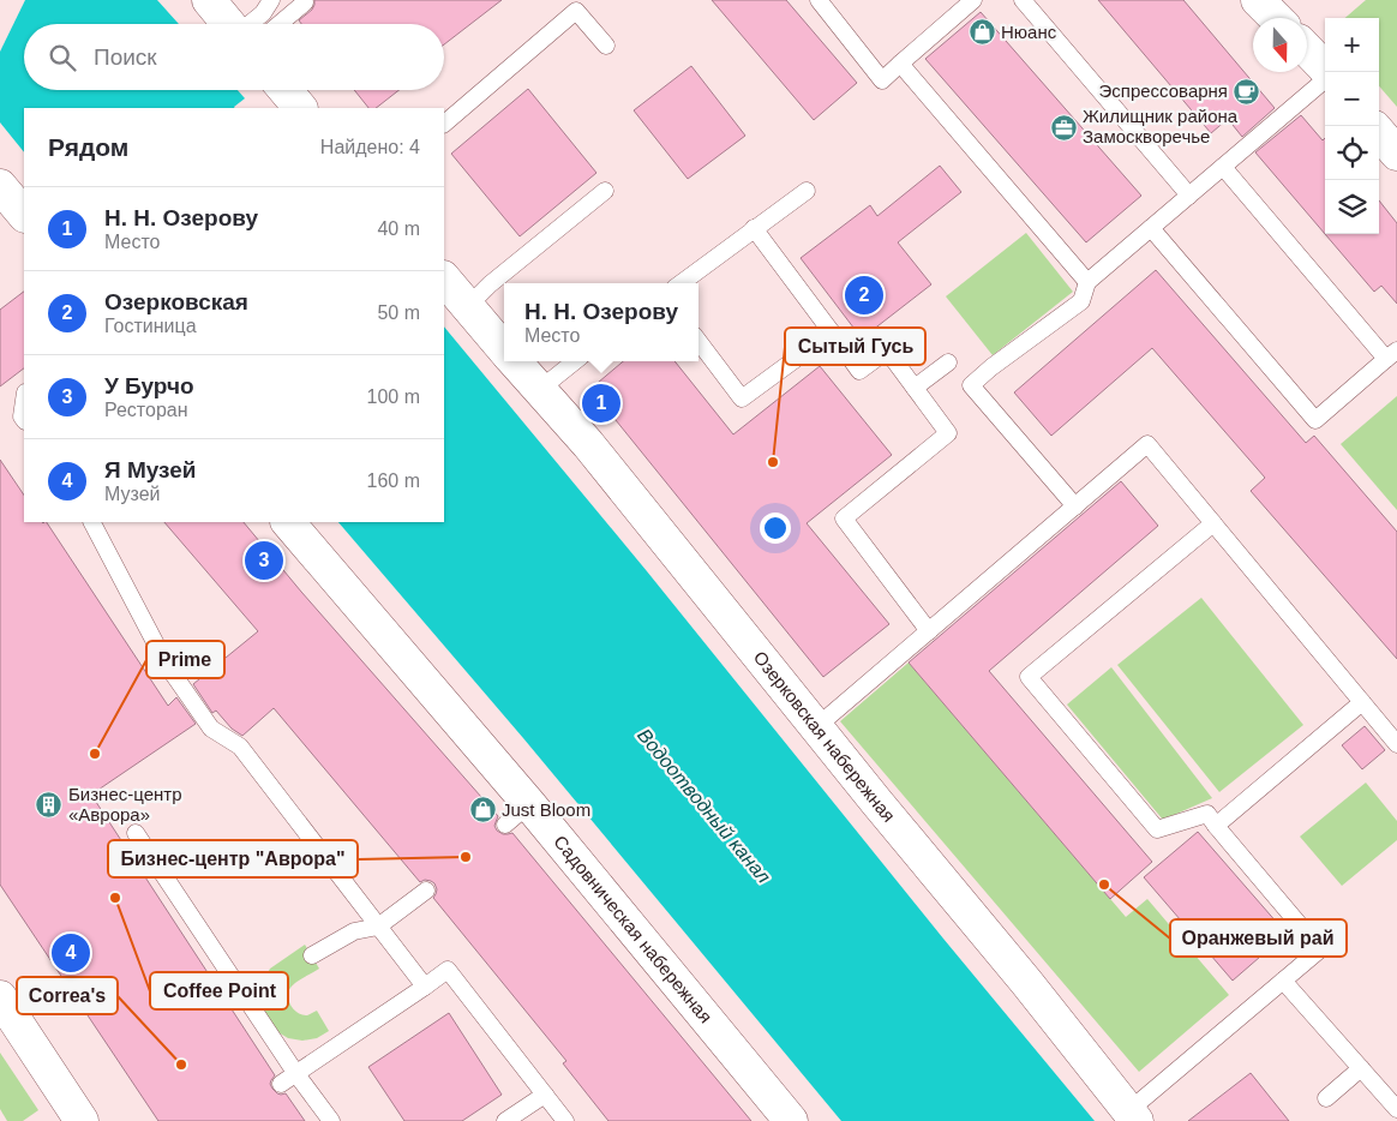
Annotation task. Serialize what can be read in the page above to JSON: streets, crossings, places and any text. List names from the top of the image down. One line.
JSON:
{"streets":{"street":["Озерковская набережная","Садовническая набережная"]},"water":["Водоотводный канал"],"places":{"shop":["Нюанс","Just Bloom"],"cafe":["Эспрессоварня"],"office":["Жилищник района Замоскворечье"],"other":["Сытый Гусь","Prime","Бизнес-центр \"Аврора\"","Оранжевый рай","Coffee Point","Correa's"],"building":["Бизнес-центр «Аврора»"]},"north":"bottom","page":{"map_buttons":["+","−"],"search":"Поиск","heading":["Рядом","Найдено: 4"],"list":[{"mark":"1","name":"Н. Н. Озерову","note":"Место","value":"40 m"},{"mark":"2","name":"Озерковская","note":"Гостиница","value":"50 m"},{"mark":"3","name":"У Бурчо","note":"Ресторан","value":"100 m"},{"mark":"4","name":"Я Музей","note":"Музей","value":"160 m"}],"pins":["2","1","3","4"],"popup":["Н. Н. Озерову","Место"]}}
